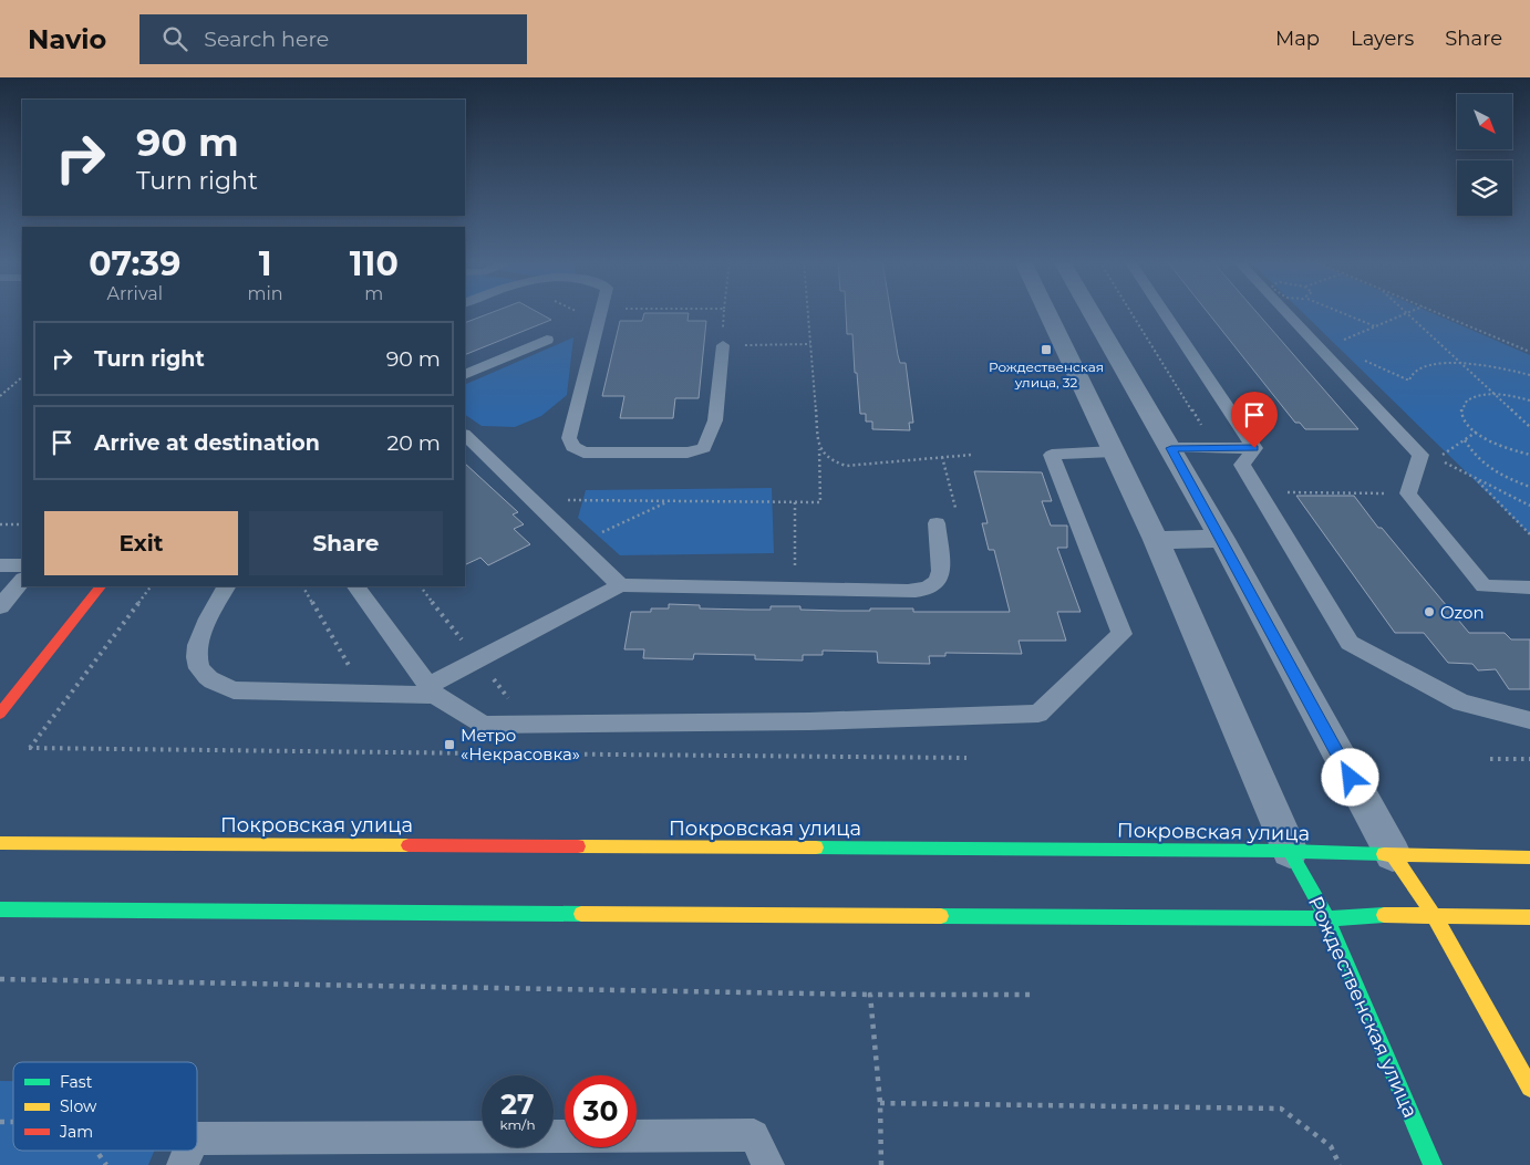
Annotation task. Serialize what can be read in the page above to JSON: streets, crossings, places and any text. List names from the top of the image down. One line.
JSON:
{"streets":{"main road":["Покровская улица","Рождественская улица"]},"crossings":[["Покровская улица","Рождественская улица"]],"places":{"transit":["Рождественская улица, 32","Метро «Некрасовка»"],"other":["Ozon"]},"legend":["Fast","Slow","Jam"],"north":"bottom right","page":{"header":"Navio","search":"Search here","nav":["Map","Layers","Share"],"turn":["90 m","Turn right"],"eta":["07:39","Arrival","1","min","110","m"],"list":[{"name":"Turn right","value":"90 m"},{"name":"Arrive at destination","value":"20 m"}],"buttons":["Exit","Share"],"speed":"27 km/h","limit":"30"}}
